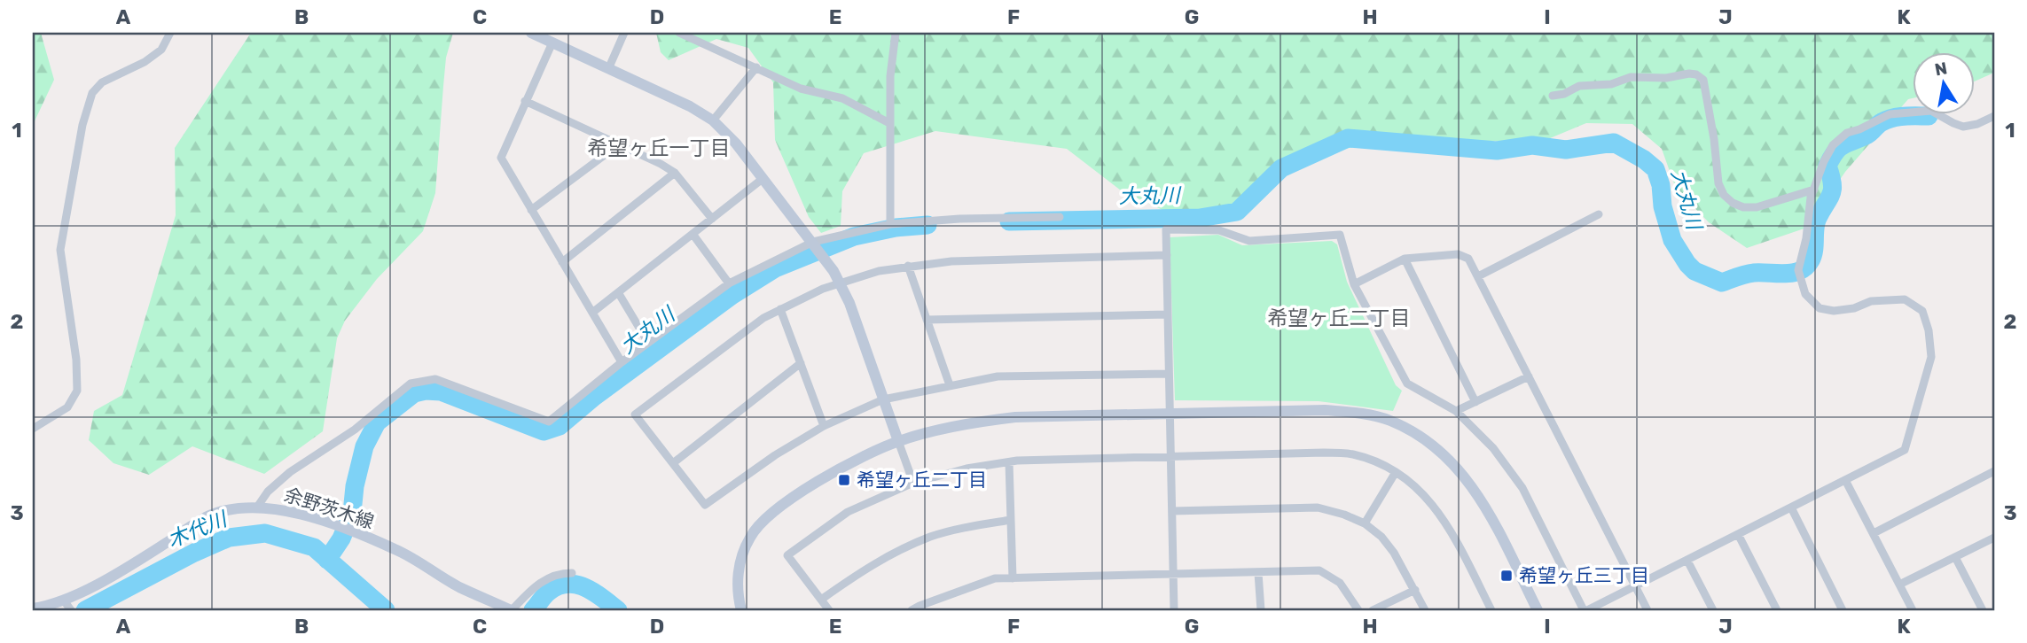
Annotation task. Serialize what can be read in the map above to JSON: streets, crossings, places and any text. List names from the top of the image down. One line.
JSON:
{"streets":{"street":["余野茨木線"]},"districts":["希望ヶ丘一丁目","希望ヶ丘二丁目"],"water":["大丸川","木代川"],"places":{"transit":["希望ヶ丘二丁目","希望ヶ丘三丁目"]},"north":"top","grid":{"columns":["A","B","C","D","E","F","G","H","I","J","K"],"rows":["1","2","3"]}}
